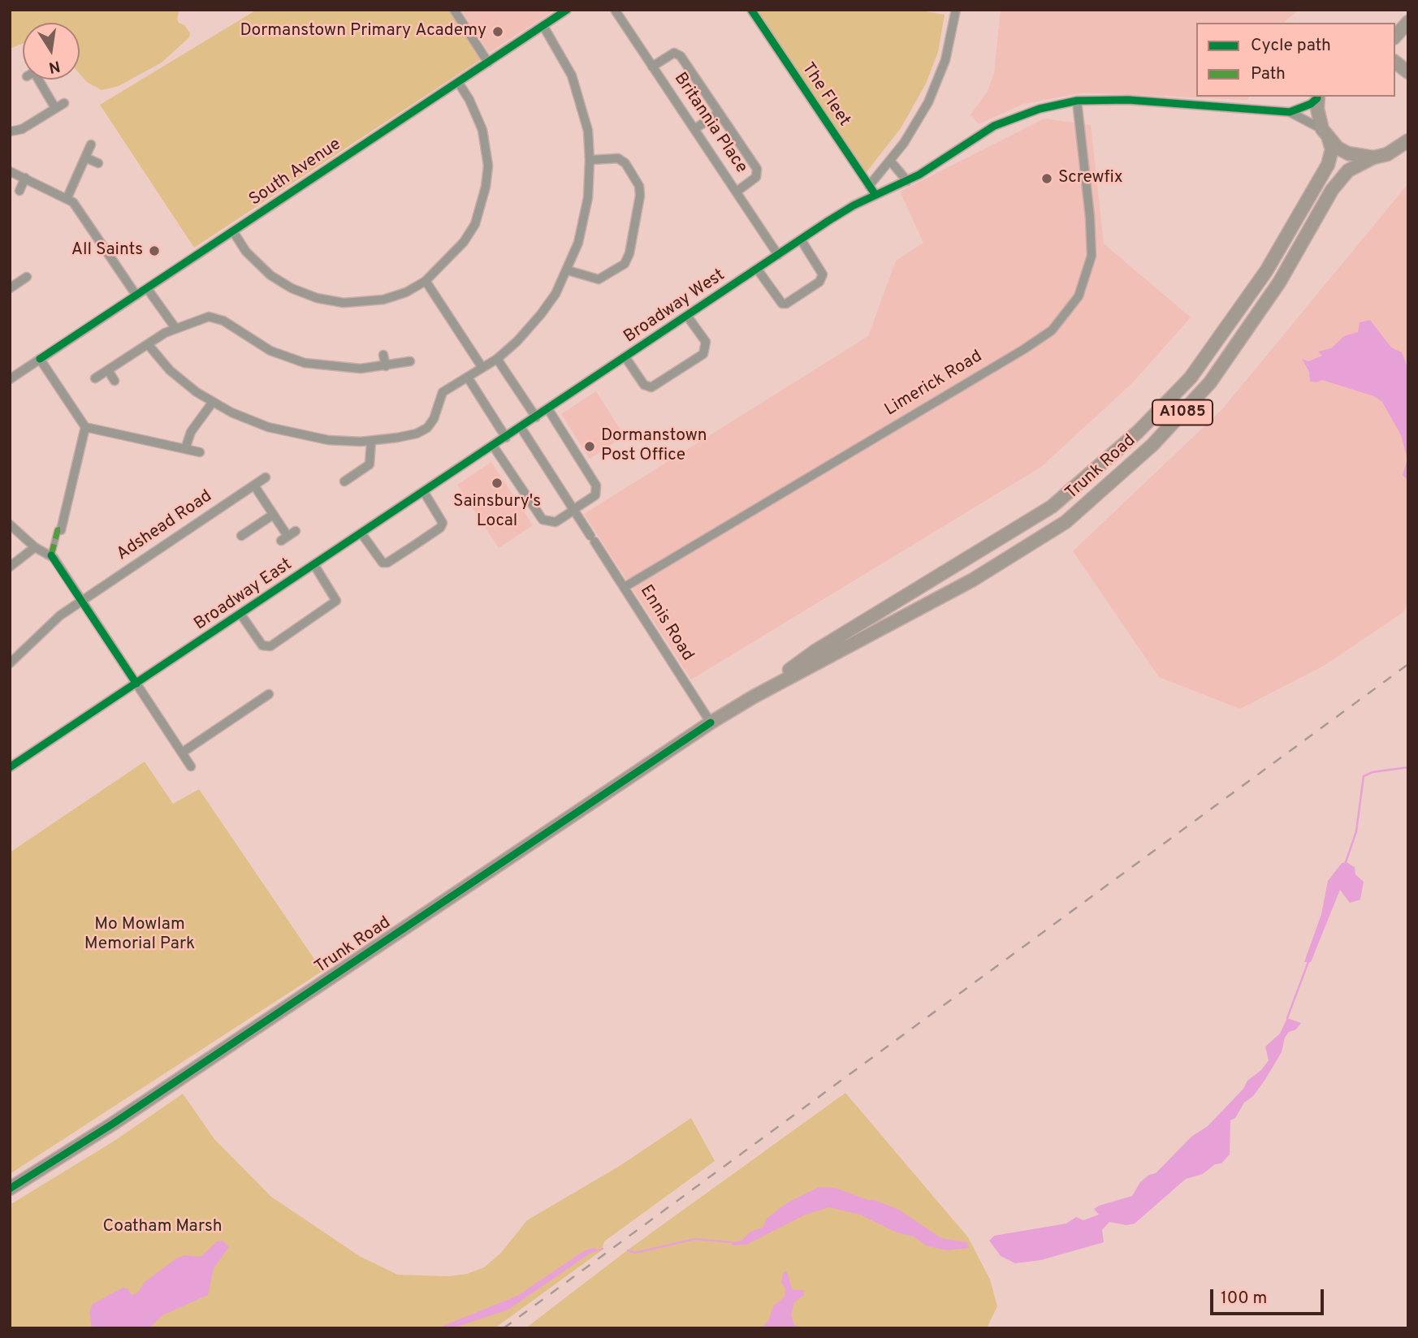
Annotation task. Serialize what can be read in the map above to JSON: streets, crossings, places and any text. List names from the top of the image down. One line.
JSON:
{"streets":{"main road":["A1085","Trunk Road"],"street":["The Fleet","Britannia Place","South Avenue","Broadway West","Limerick Road","Adshead Road","Broadway East","Ennis Road"]},"crossings":[["The Fleet","Broadway West"],["Britannia Place","Broadway West"],["Broadway West","Limerick Road"],["Broadway West","Broadway East"],["Broadway West","Ennis Road"],["Limerick Road","Ennis Road"],["A1085","Trunk Road"],["Trunk Road","Ennis Road"]],"parks":["Mo Mowlam Memorial Park","Coatham Marsh"],"places":["Dormanstown Primary Academy","Screwfix","All Saints","Dormanstown Post Office","Sainsbury's Local"],"legend":["Cycle path","Path"],"scale_bar":"100 m","north":"bottom"}
